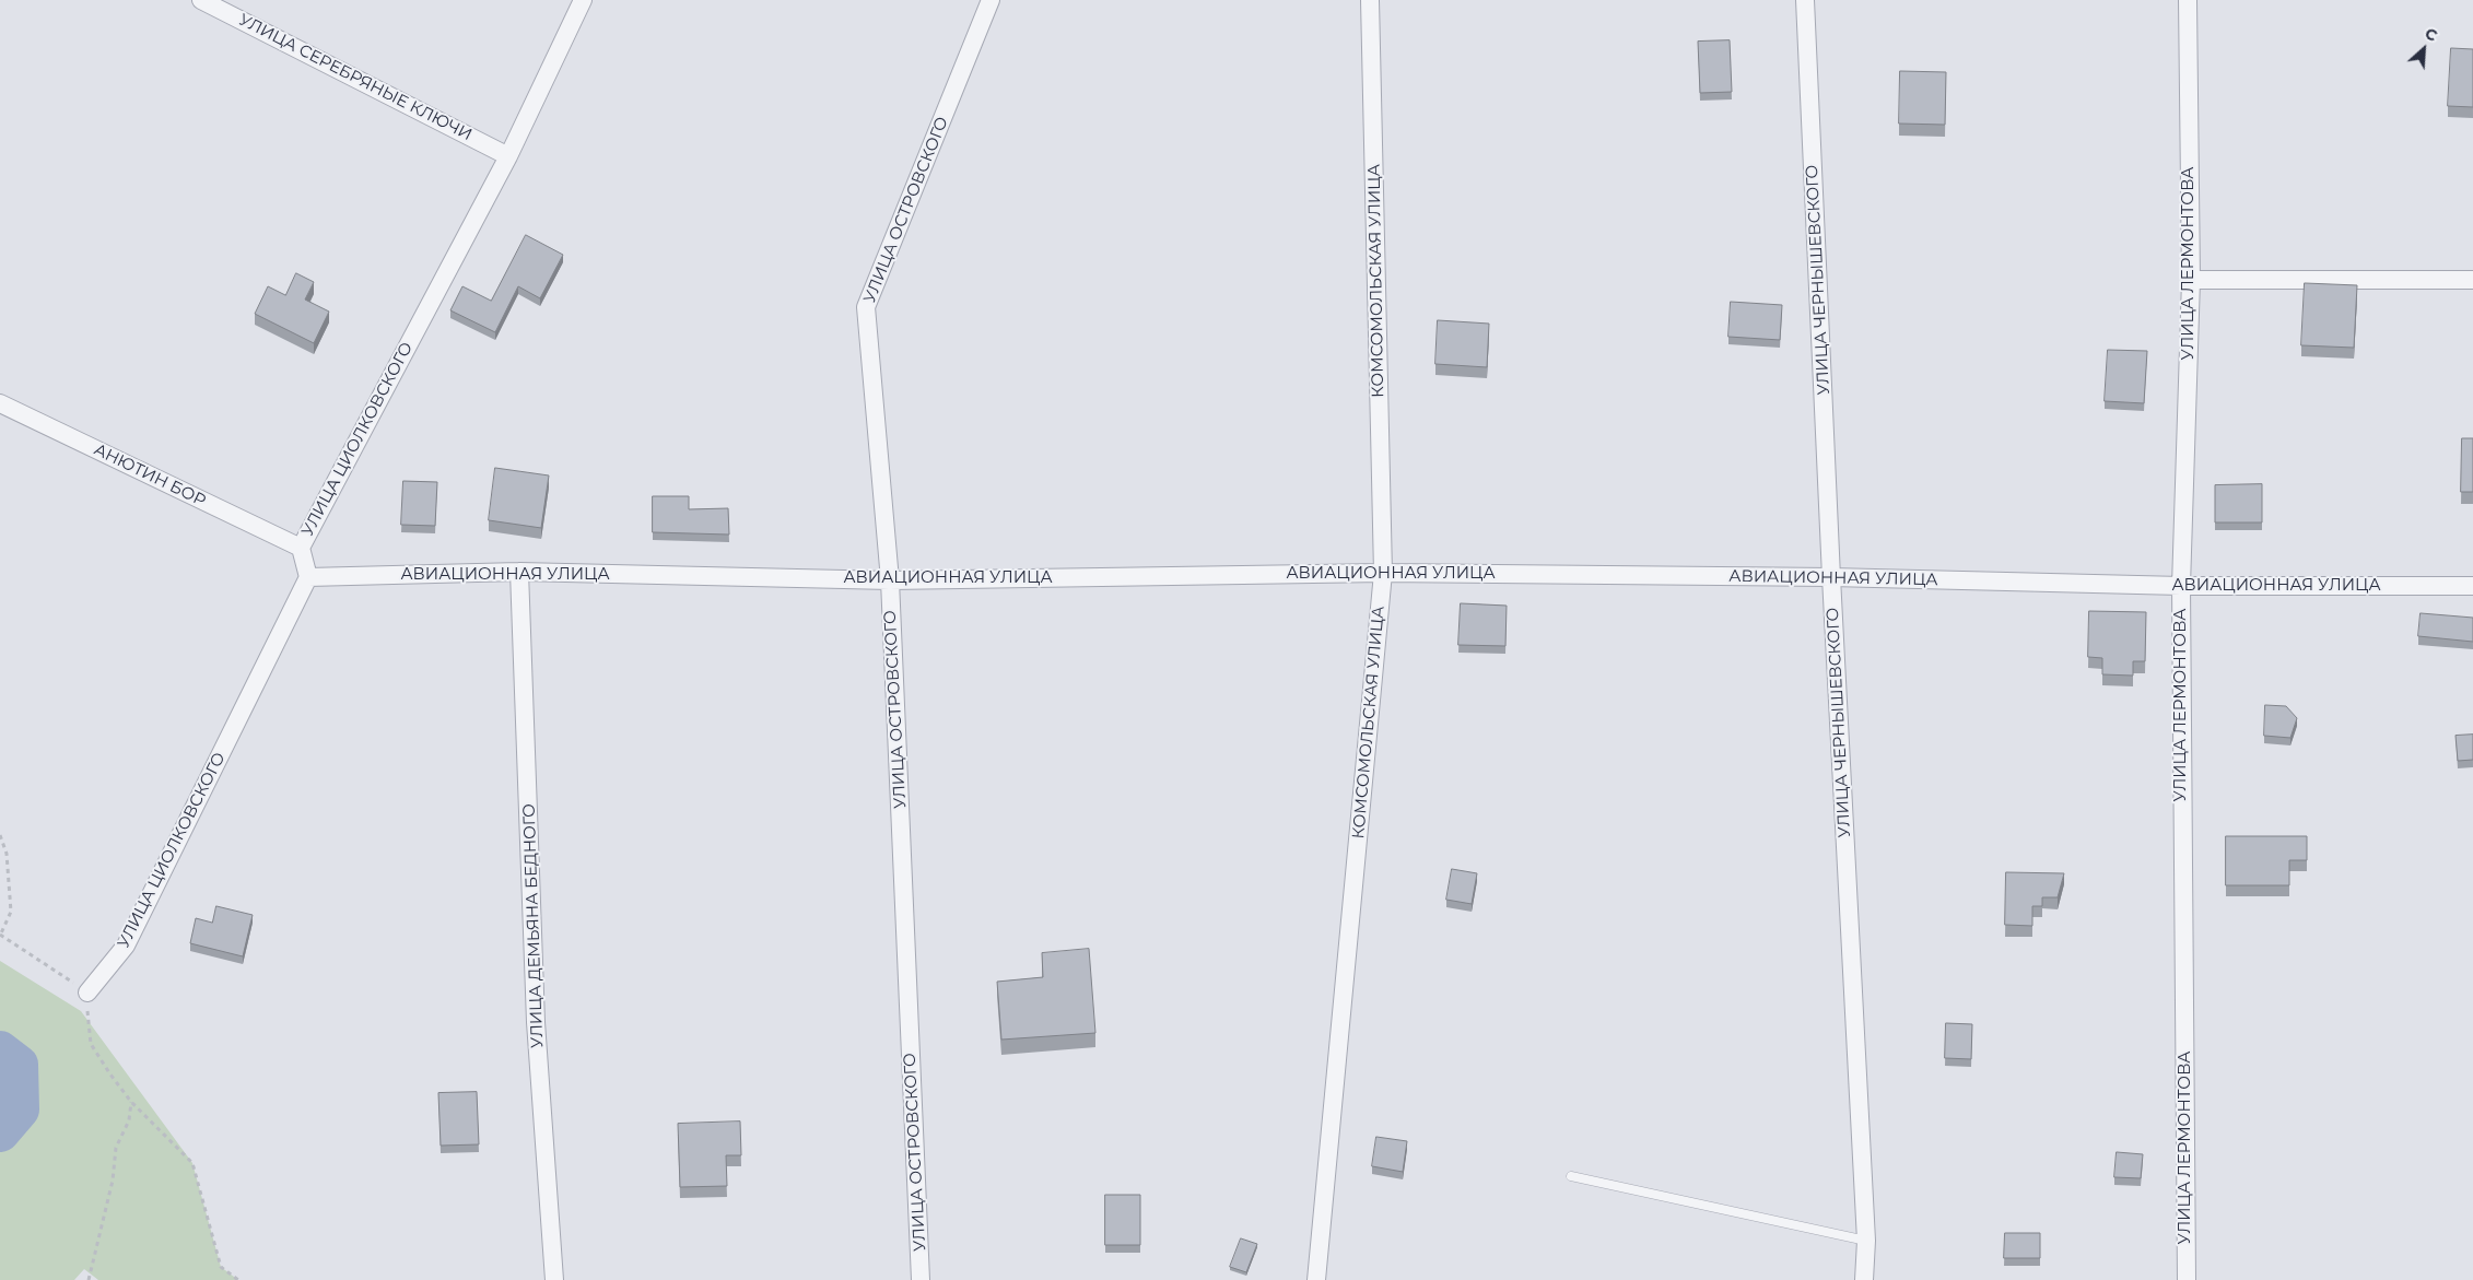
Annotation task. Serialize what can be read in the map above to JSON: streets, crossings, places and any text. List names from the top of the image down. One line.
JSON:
{"streets":{"street":["УЛИЦА СЕРЕБРЯНЫЕ КЛЮЧИ","УЛИЦА ОСТРОВСКОГО","УЛИЦА ЛЕРМОНТОВА","УЛИЦА ЧЕРНЫШЕВСКОГО","КОМСОМОЛЬСКАЯ УЛИЦА","УЛИЦА ЦИОЛКОВСКОГО","АНЮТИН БОР","АВИАЦИОННАЯ УЛИЦА","УЛИЦА ДЕМЬЯНА БЕДНОГО"]},"crossings":[["УЛИЦА СЕРЕБРЯНЫЕ КЛЮЧИ","УЛИЦА ЦИОЛКОВСКОГО"],["УЛИЦА ОСТРОВСКОГО","АВИАЦИОННАЯ УЛИЦА"],["УЛИЦА ЛЕРМОНТОВА","АВИАЦИОННАЯ УЛИЦА"],["УЛИЦА ЧЕРНЫШЕВСКОГО","АВИАЦИОННАЯ УЛИЦА"],["КОМСОМОЛЬСКАЯ УЛИЦА","АВИАЦИОННАЯ УЛИЦА"],["УЛИЦА ЦИОЛКОВСКОГО","АНЮТИН БОР"],["УЛИЦА ЦИОЛКОВСКОГО","АВИАЦИОННАЯ УЛИЦА"],["АВИАЦИОННАЯ УЛИЦА","УЛИЦА ДЕМЬЯНА БЕДНОГО"]],"north":"top right"}
